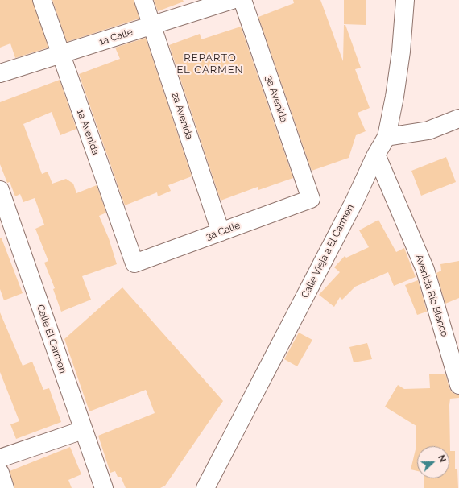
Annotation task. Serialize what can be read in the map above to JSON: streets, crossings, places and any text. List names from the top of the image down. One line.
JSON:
{"streets":{"street":["1a Calle","3a Avenida","2a Avenida","1a Avenida","3a Calle","Calle Vieja a El Carmen","Avenida Río Blanco","Calle El Carmen"]},"crossings":[["1a Calle","2a Avenida"],["1a Calle","1a Avenida"],["3a Avenida","3a Calle"],["2a Avenida","3a Calle"],["1a Avenida","3a Calle"],["Calle Vieja a El Carmen","Avenida Río Blanco"]],"districts":["REPARTO EL CARMEN"],"north":"right"}
